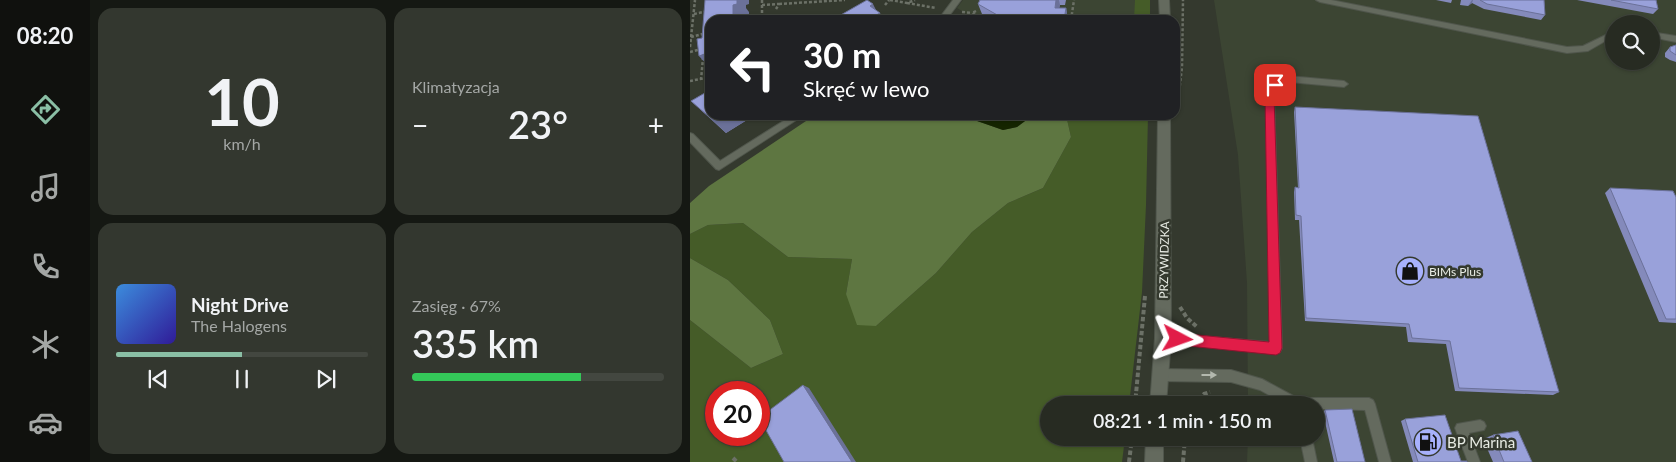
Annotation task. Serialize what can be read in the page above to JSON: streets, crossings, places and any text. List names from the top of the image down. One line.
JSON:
{"streets":{"street":["PRZYWIDZKA"]},"places":{"shop":["BIMs Plus"],"fuel station":["BP Marina"]},"page":{"tabs":"08:20","tile":[["10","km/h"],"Klimatyzacja",["Zasięg · 67%","335 km"]],"turn":["30 m","Skręć w lewo"],"heat":["−","23°","+"],"song":["Night Drive","The Halogens"],"limit":"20","trip":"08:21 · 1 min · 150 m"}}
